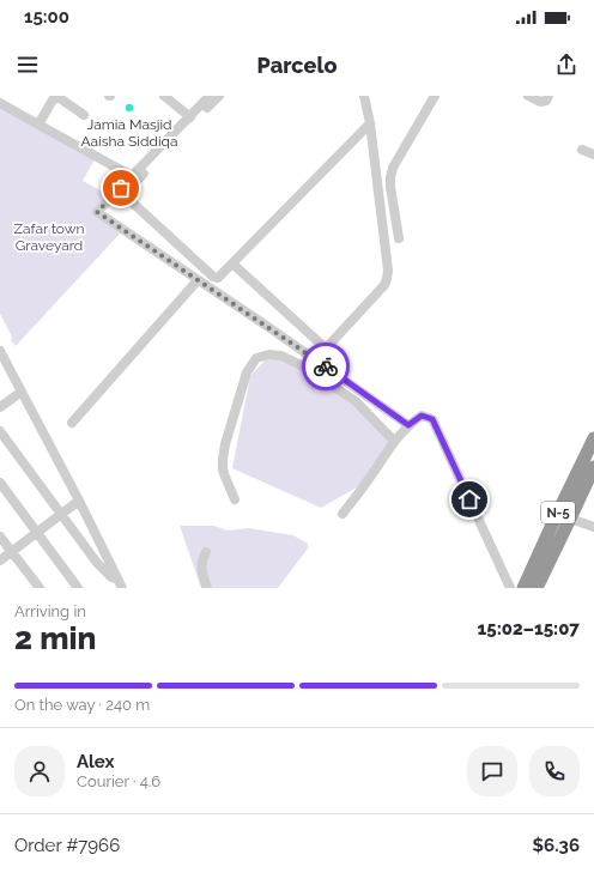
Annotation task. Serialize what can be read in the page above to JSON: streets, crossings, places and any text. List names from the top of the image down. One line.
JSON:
{"streets":{"highway":["N-5"]},"parks":["Zafar town Graveyard"],"places":["Jamia Masjid Aaisha Siddiqa"],"page":{"status":"15:00","header":"Parcelo","heading":["2 min","Arriving in","15:02–15:07"],"panel":["Alex","Courier · 4.6","Order #7966","$6.36"],"bar":"On the way · 240 m"}}
